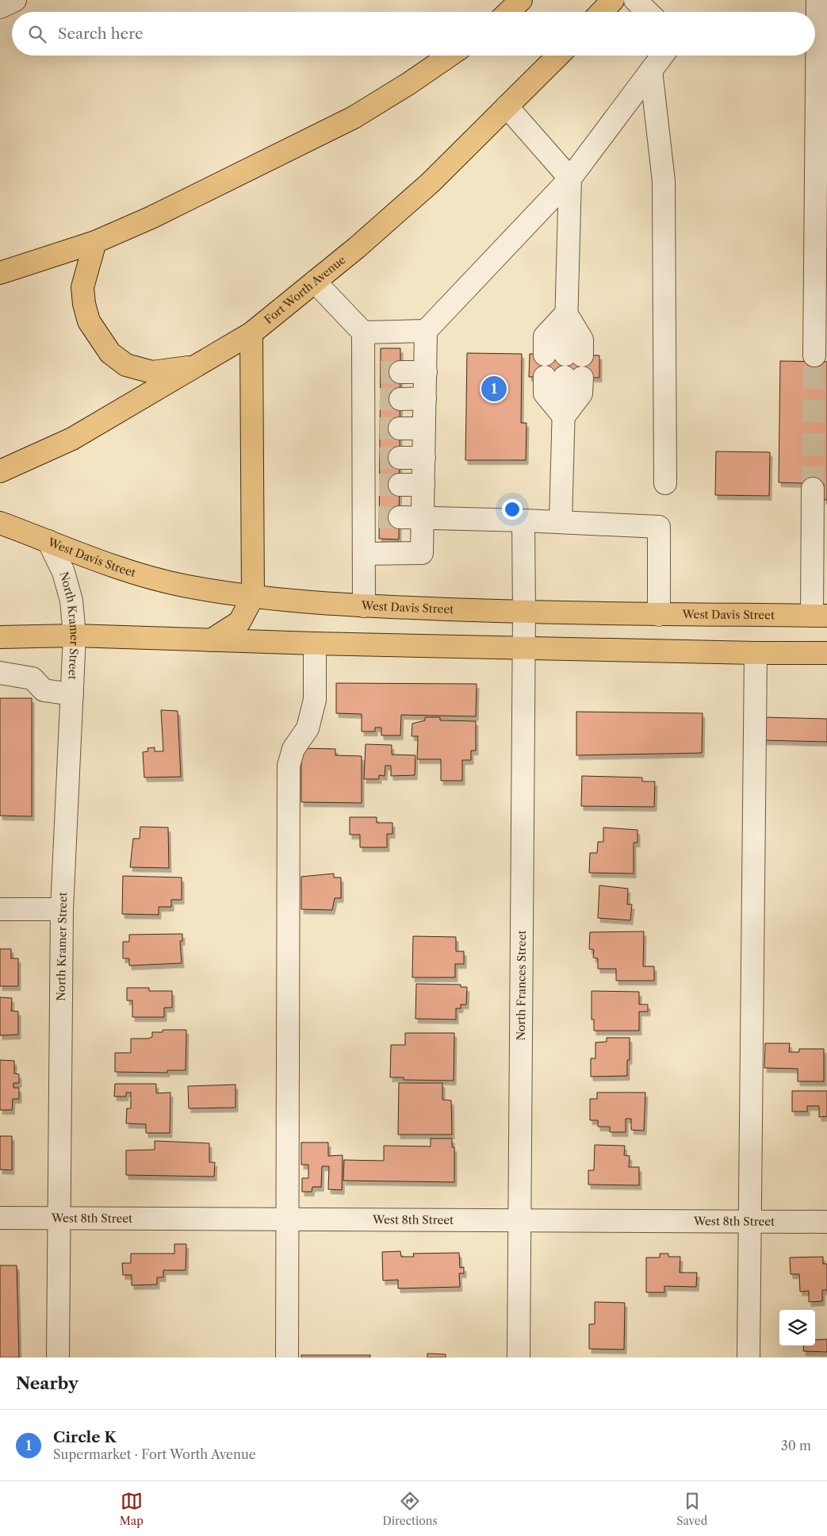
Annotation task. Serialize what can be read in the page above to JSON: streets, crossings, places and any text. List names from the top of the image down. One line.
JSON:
{"streets":{"main road":["Fort Worth Avenue","West Davis Street"],"street":["North Kramer Street","North Frances Street","West 8th Street"]},"crossings":[["West Davis Street","North Kramer Street"],["West Davis Street","North Frances Street"],["North Kramer Street","West 8th Street"],["North Frances Street","West 8th Street"]],"page":{"search":"Search here","pins":"1","heading":"Nearby","list":[{"mark":"1","name":"Circle K","note":"Supermarket · Fort Worth Avenue","value":"30 m"}],"nav":["Map","Directions","Saved"]}}
